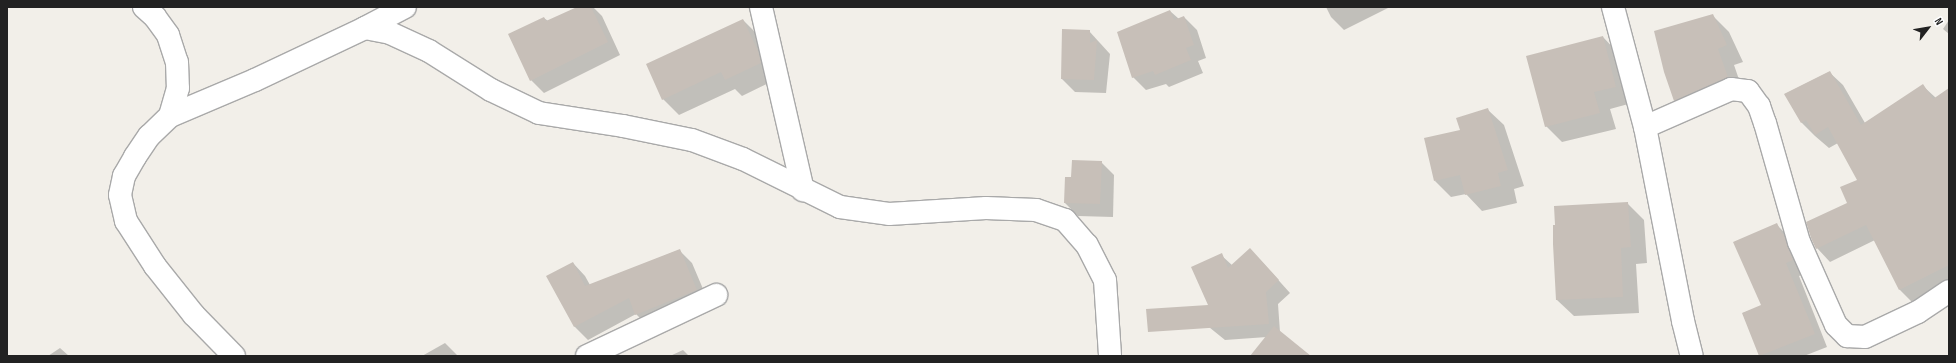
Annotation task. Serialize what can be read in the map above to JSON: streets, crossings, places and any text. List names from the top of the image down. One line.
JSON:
{"north":"top right"}
